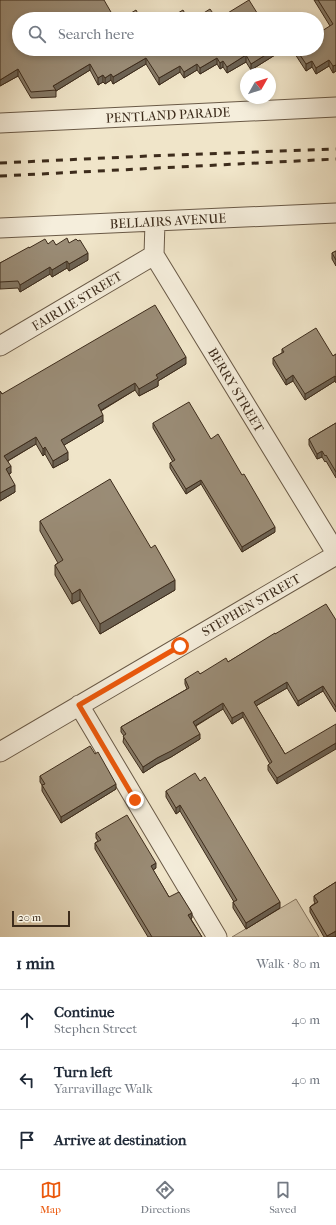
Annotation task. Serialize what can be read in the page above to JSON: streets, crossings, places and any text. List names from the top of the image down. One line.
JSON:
{"streets":{"street":["PENTLAND PARADE","BELLAIRS AVENUE","FAIRLIE STREET","BERRY STREET","STEPHEN STREET"]},"crossings":[["FAIRLIE STREET","BERRY STREET"],["BERRY STREET","STEPHEN STREET"]],"scale_bar":"20 m","north":"top right","page":{"search":"Search here","scale":"20 m","heading":["1 min","Walk · 80 m"],"list":[["Continue","Stephen Street","40 m"],["Turn left","Yarravillage Walk","40 m"],"Arrive at destination"],"nav":["Map","Directions","Saved"]}}
